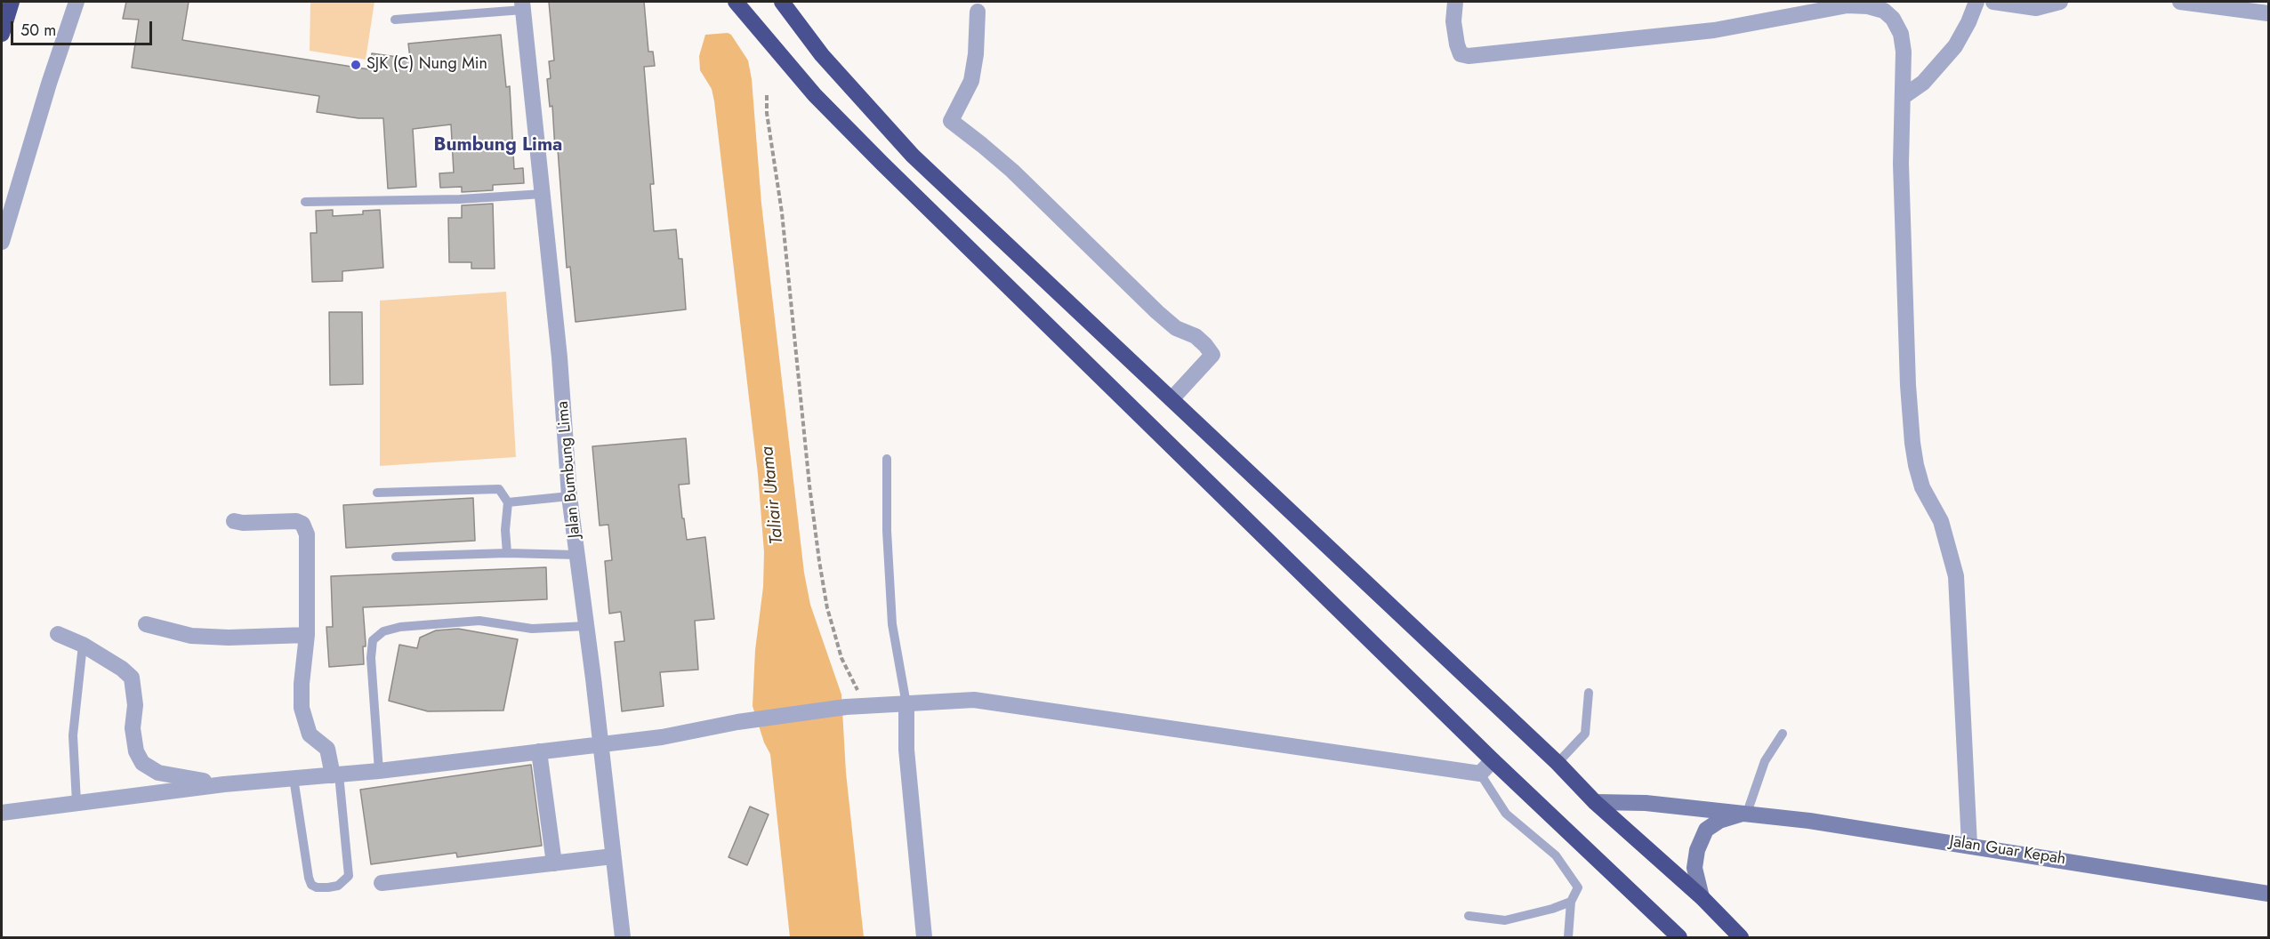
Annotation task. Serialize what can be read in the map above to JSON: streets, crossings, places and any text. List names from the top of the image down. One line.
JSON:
{"streets":{"main road":["Jalan Guar Kepah"],"street":["Jalan Bumbung Lima"]},"districts":["Bumbung Lima"],"water":["Taliair Utama"],"places":["SJK (C) Nung Min"],"scale_bar":"50 m"}
